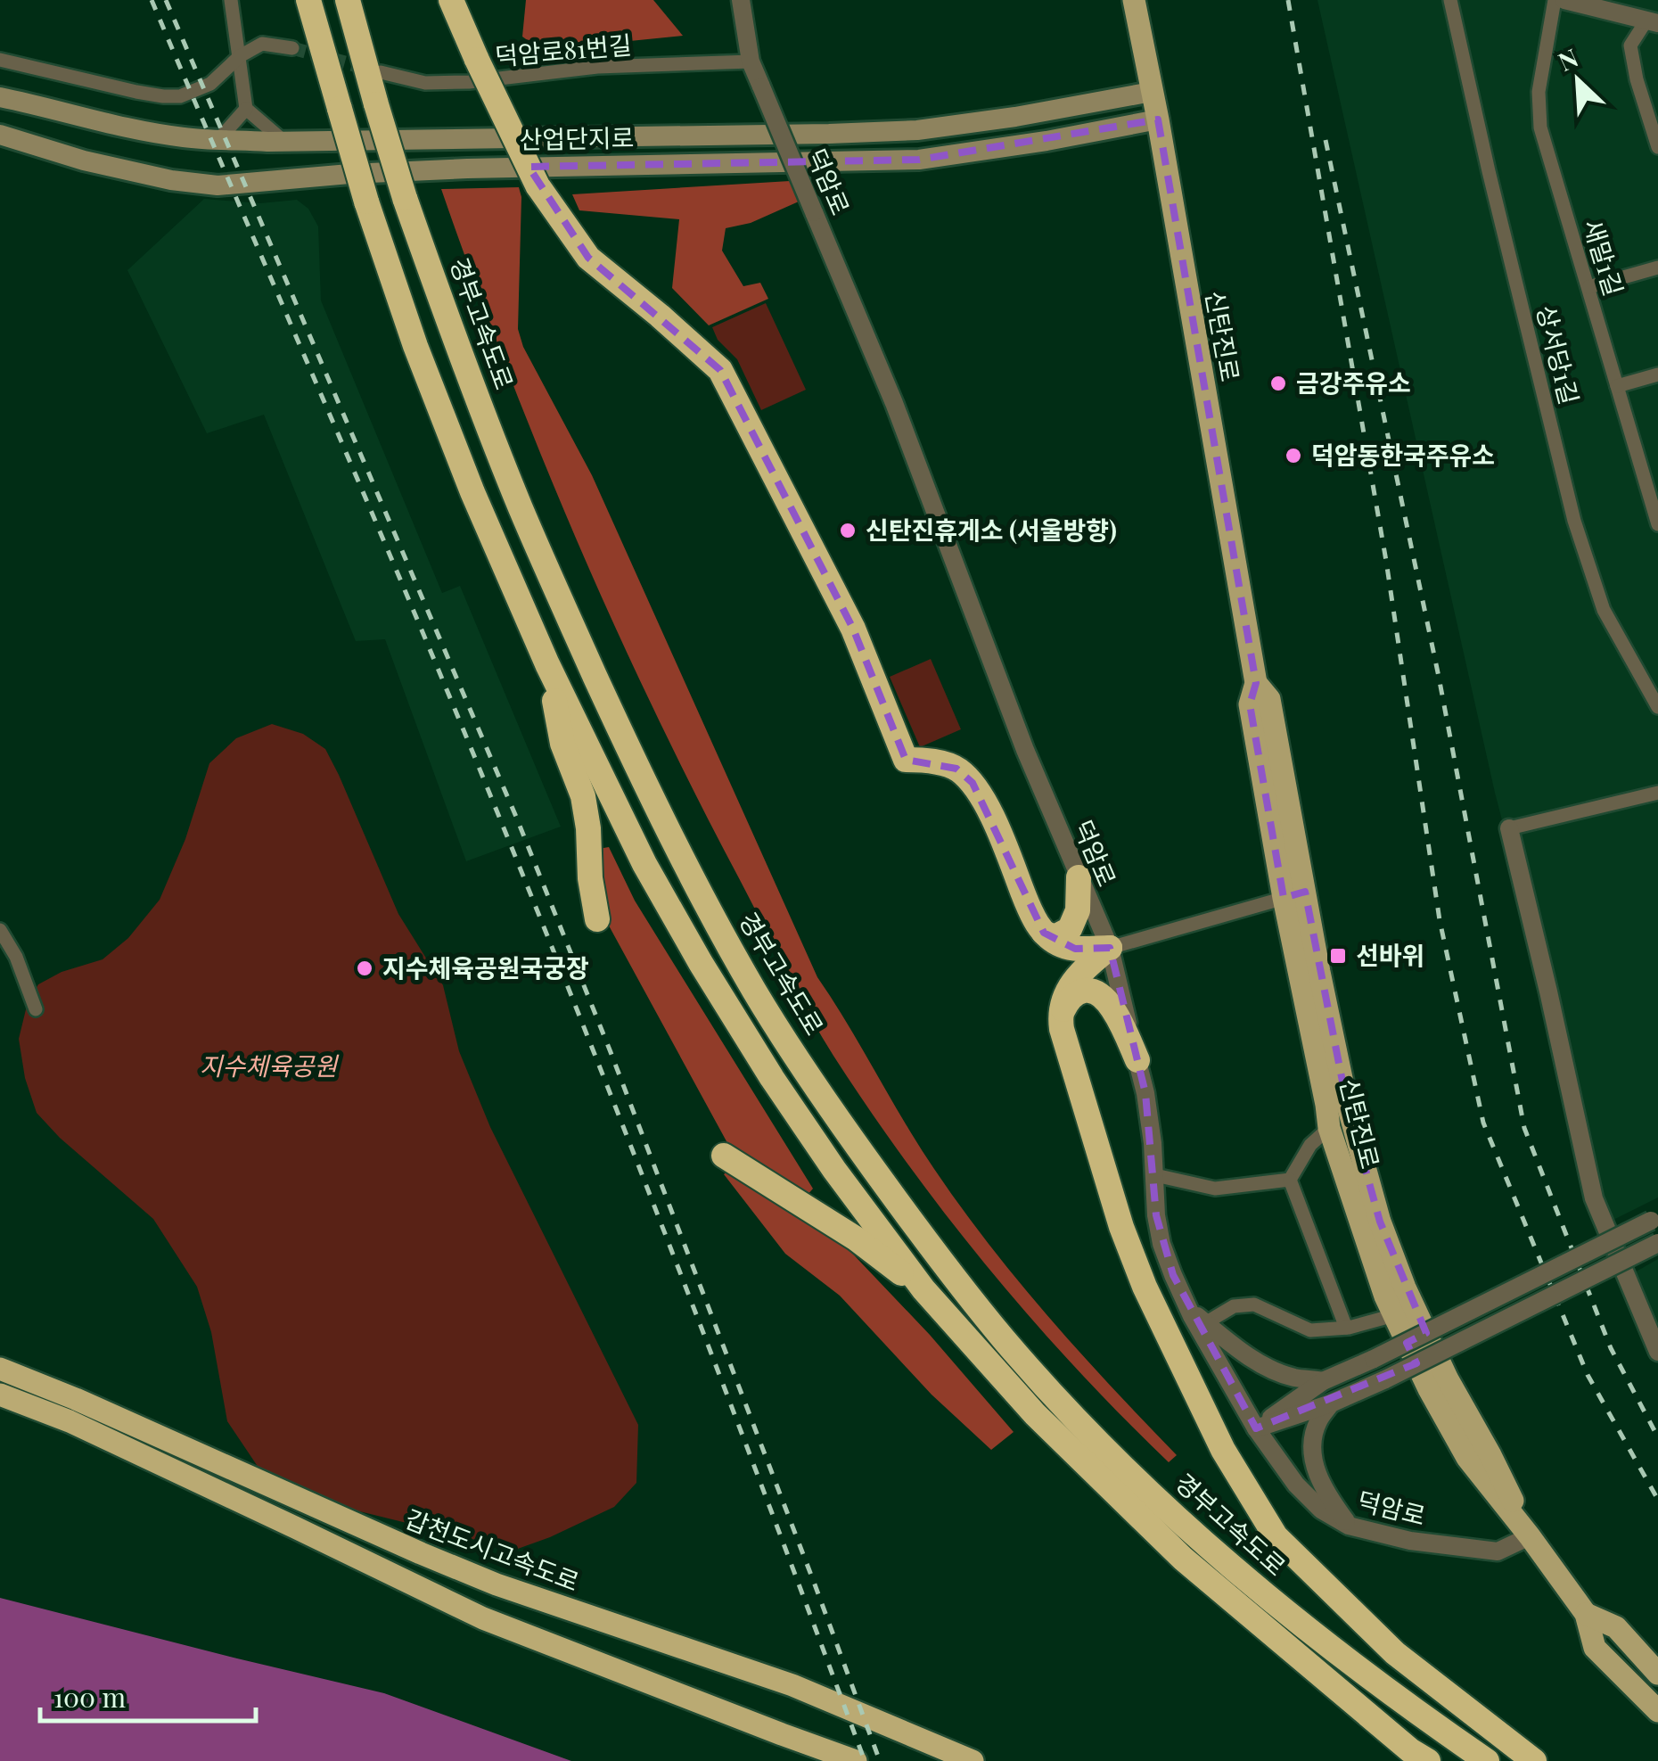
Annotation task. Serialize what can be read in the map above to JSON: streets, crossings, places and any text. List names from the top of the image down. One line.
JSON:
{"streets":{"highway":["경부고속도로","갑천도시고속도로"],"main road":["산업단지로","신탄진로"],"street":["덕암로81번길","덕암로","새말1길","상서당1길"]},"crossings":[["덕암로81번길","덕암로"],["산업단지로","신탄진로"],["덕암로","신탄진로"]],"parks":["지수체육공원"],"places":{"other":["금강주유소","덕암동한국주유소","신탄진휴게소 (서울방향)","지수체육공원국궁장"],"transit":["선바위"]},"scale_bar":"100 m","north":"top left"}
